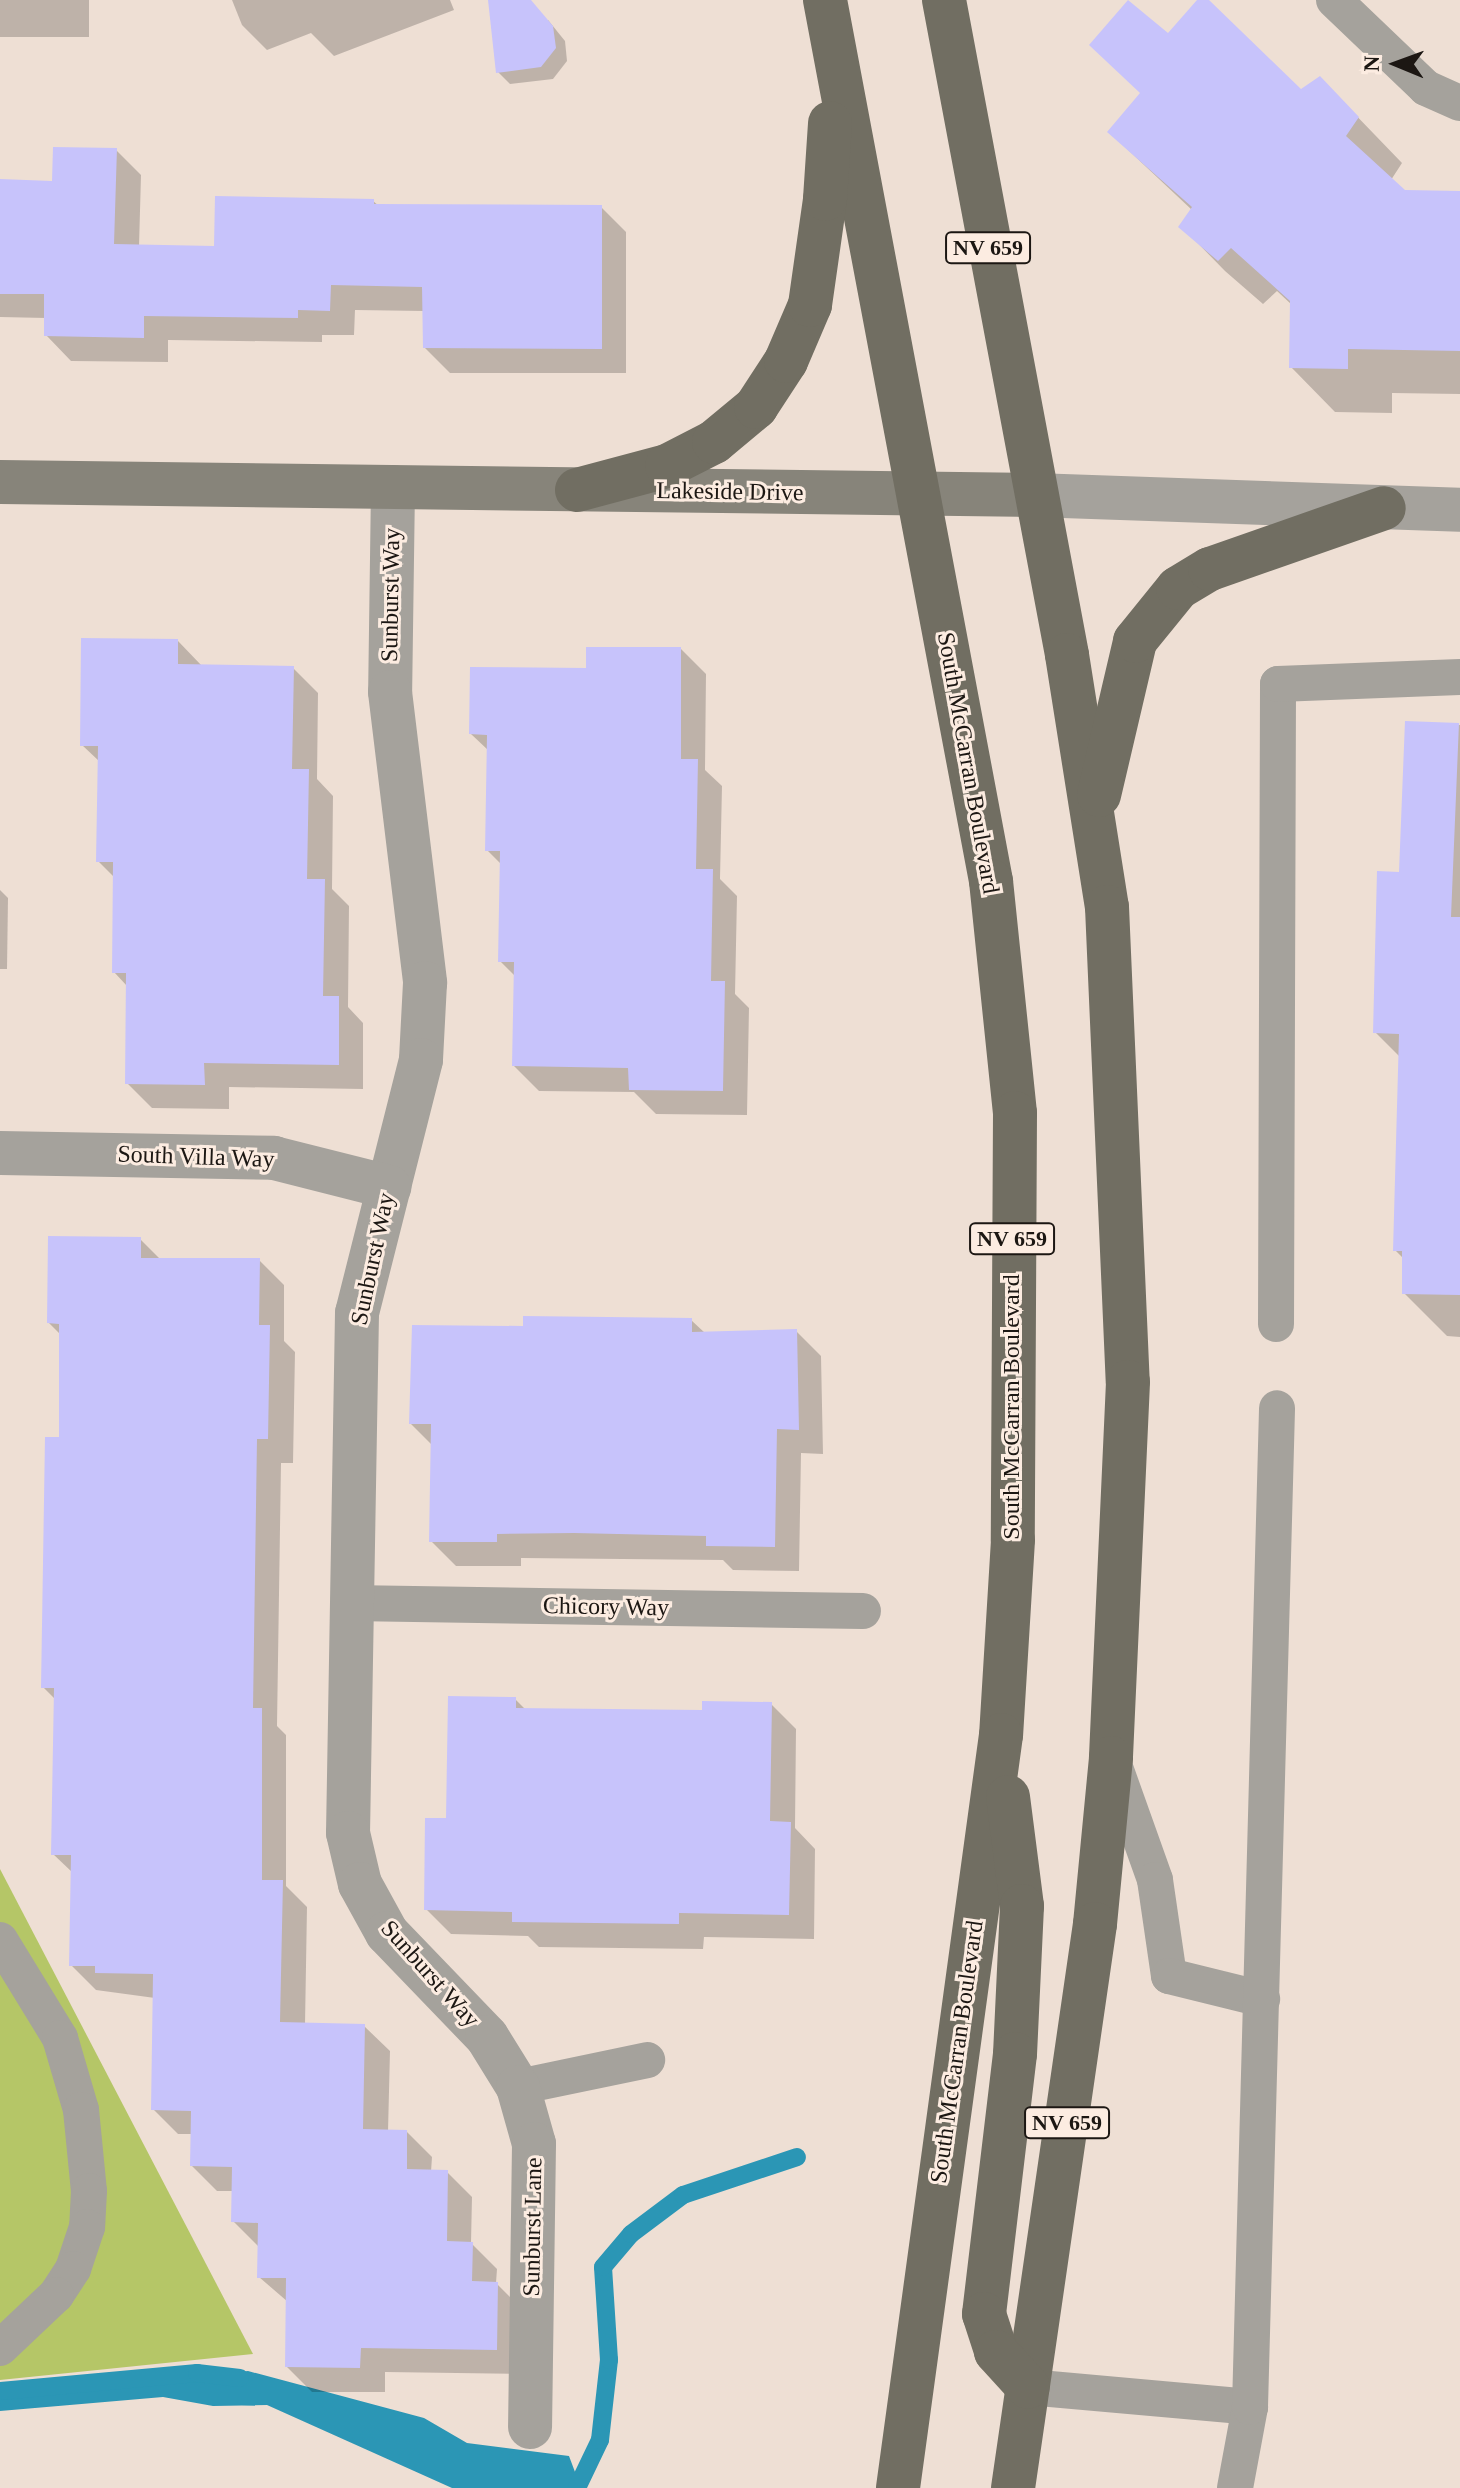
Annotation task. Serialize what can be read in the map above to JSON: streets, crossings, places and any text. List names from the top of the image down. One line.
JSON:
{"streets":{"main road":["NV 659","Lakeside Drive","South McCarran Boulevard"],"street":["Sunburst Way","South Villa Way","Sunburst Lane"],"lane":["Chicory Way"]},"crossings":[["NV 659","Lakeside Drive"],["Lakeside Drive","Sunburst Way"],["Lakeside Drive","South McCarran Boulevard"],["Sunburst Way","South Villa Way"],["Sunburst Way","Chicory Way"],["Sunburst Way","Sunburst Lane"]],"north":"left"}
